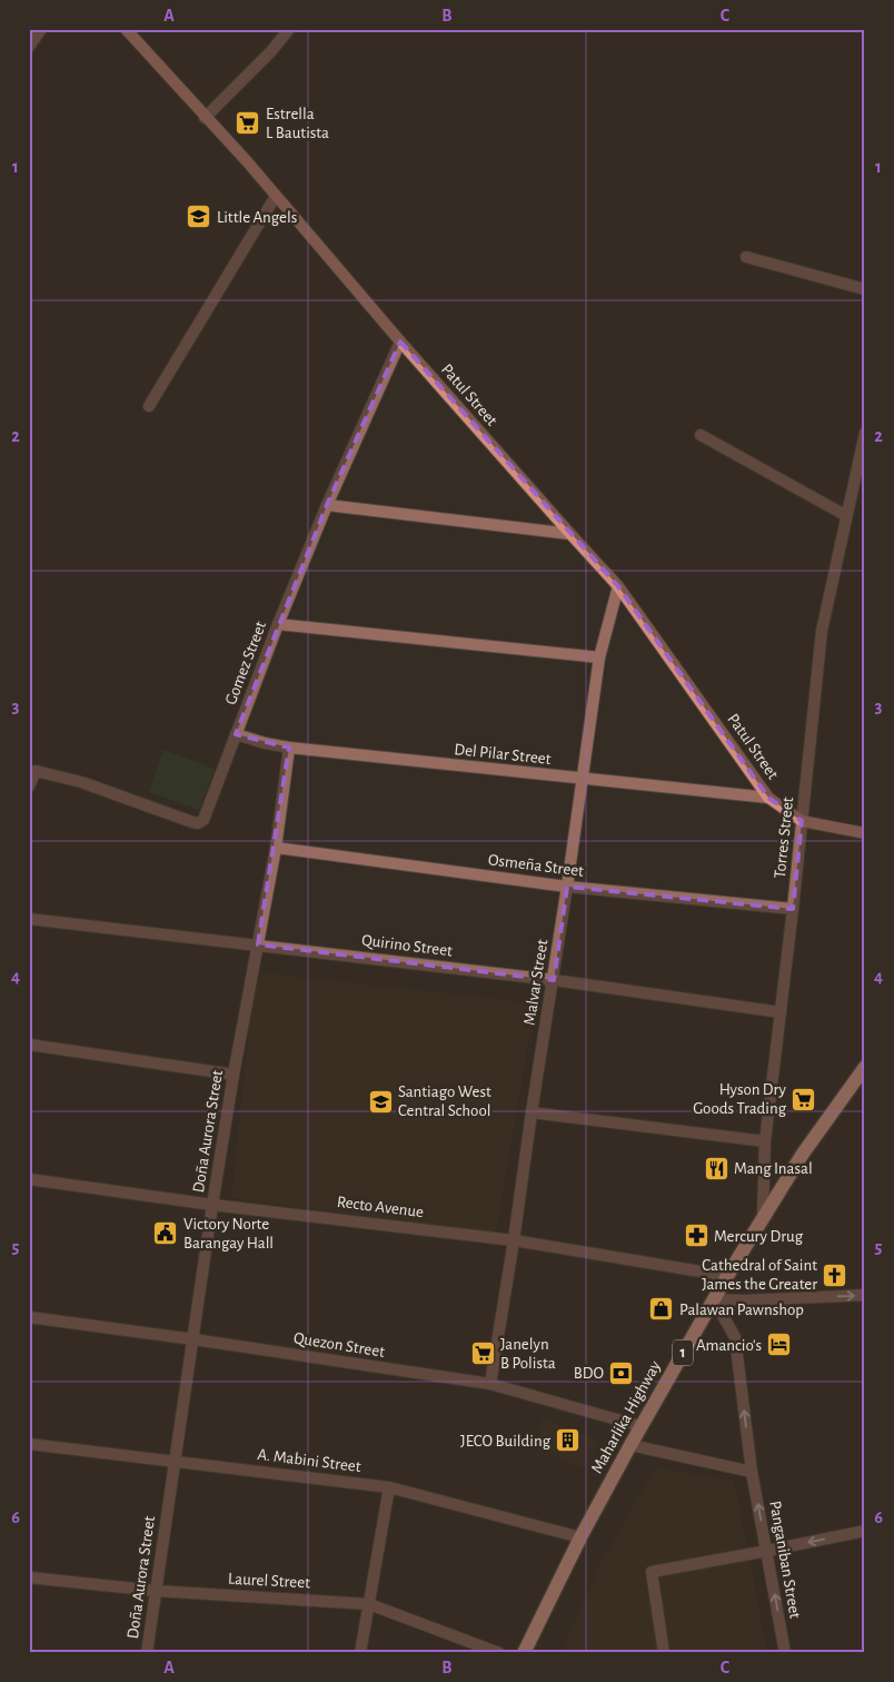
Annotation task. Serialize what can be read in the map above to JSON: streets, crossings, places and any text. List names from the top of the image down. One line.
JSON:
{"streets":{"main road":["Patul Street","1","Maharlika Highway"],"street":["Gomez Street","Del Pilar Street","Torres Street","Osmeña Street","Quirino Street","Malvar Street","Doña Aurora Street","Recto Avenue","Quezon Street","A. Mabini Street","Panganiban Street","Laurel Street"]},"crossings":[["Patul Street","Gomez Street"],["Patul Street","Del Pilar Street"],["Patul Street","Torres Street"],["Patul Street","Malvar Street"],["Gomez Street","Del Pilar Street"],["Del Pilar Street","Malvar Street"],["Del Pilar Street","Doña Aurora Street"],["Torres Street","Osmeña Street"],["Torres Street","Quirino Street"],["Torres Street","Maharlika Highway"],["Osmeña Street","Malvar Street"],["Osmeña Street","Doña Aurora Street"],["Quirino Street","Malvar Street"],["Quirino Street","Doña Aurora Street"],["Malvar Street","Recto Avenue"],["Malvar Street","Quezon Street"],["Doña Aurora Street","Recto Avenue"],["Doña Aurora Street","Quezon Street"],["Doña Aurora Street","A. Mabini Street"],["Doña Aurora Street","Laurel Street"],["Recto Avenue","Maharlika Highway"],["Quezon Street","Maharlika Highway"],["Maharlika Highway","A. Mabini Street"],["Maharlika Highway","Panganiban Street"]],"one_way":["Panganiban Street"],"places":{"supermarket":["Estrella L Bautista","Hyson Dry Goods Trading","Janelyn B Polista"],"school or university":["Little Angels","Santiago West Central School"],"restaurant":["Mang Inasal"],"public building":["Victory Norte Barangay Hall"],"pharmacy":["Mercury Drug"],"church":["Cathedral of Saint James the Greater"],"shop":["Palawan Pawnshop"],"hotel":["Amancio's"],"bank":["BDO"],"building":["JECO Building"]},"grid":{"columns":["A","B","C"],"rows":["1","2","3","4","5","6"]}}
